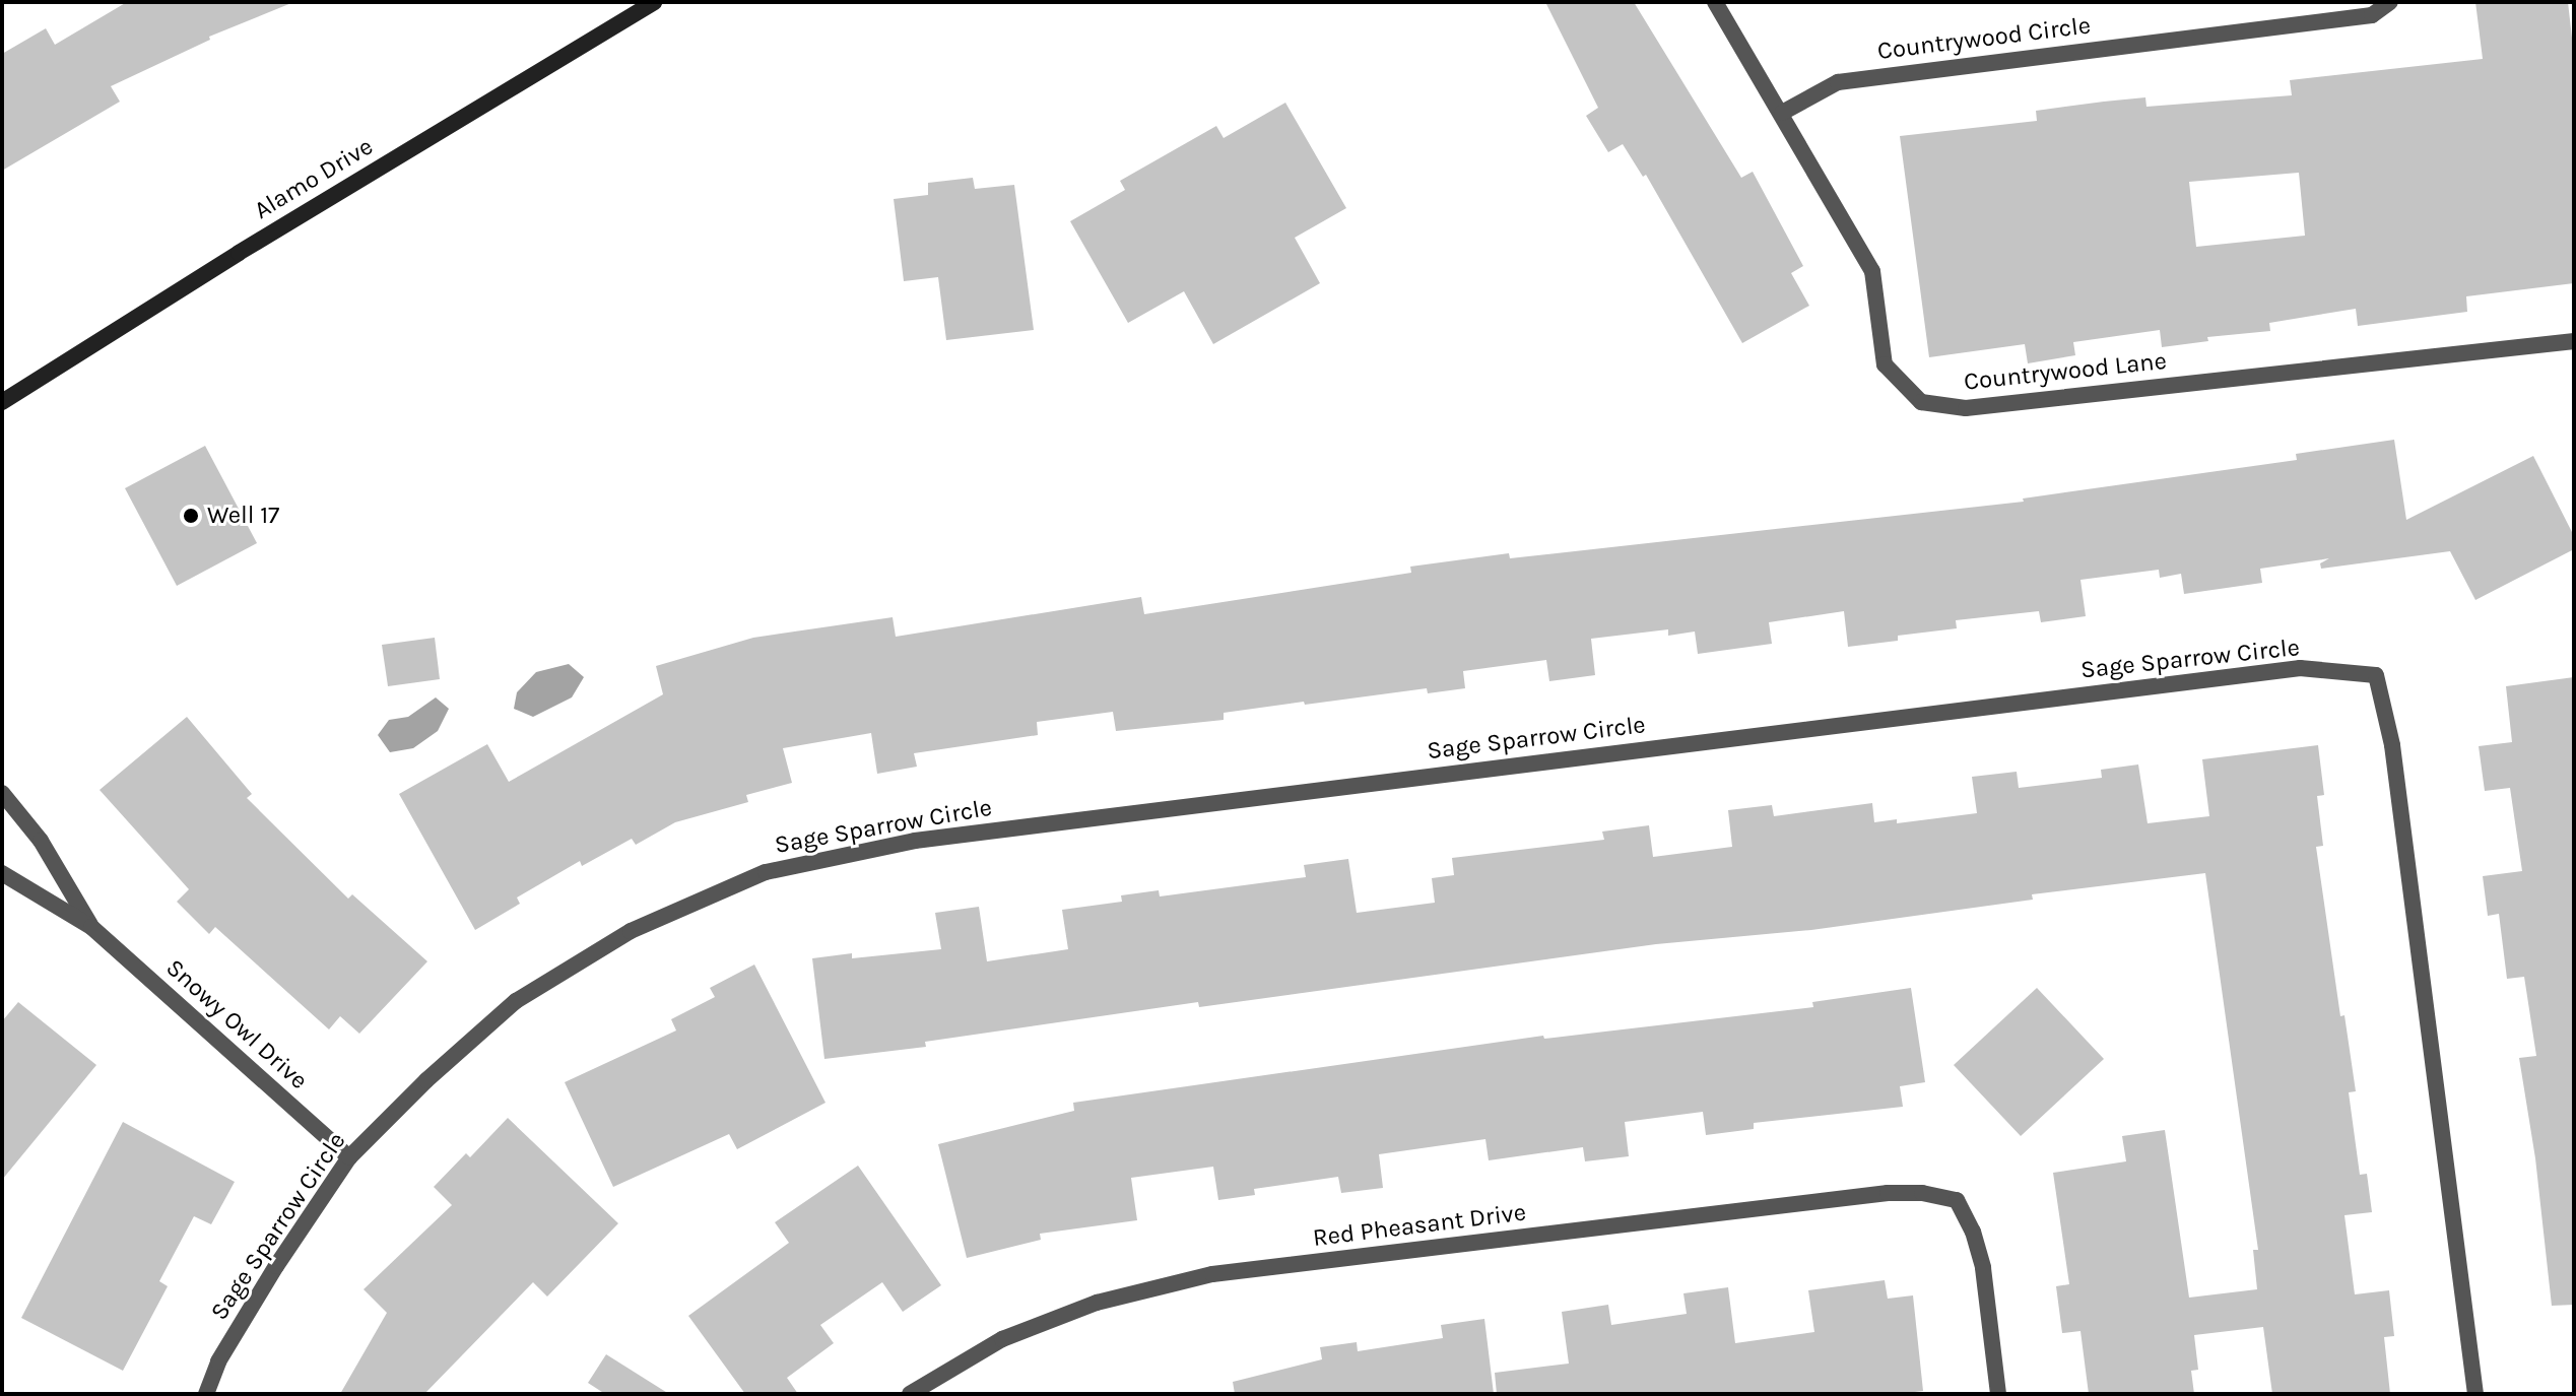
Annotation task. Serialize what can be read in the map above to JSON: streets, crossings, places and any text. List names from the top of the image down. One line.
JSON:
{"streets":{"main road":["Alamo Drive"],"street":["Countrywood Circle","Countrywood Lane","Sage Sparrow Circle","Snowy Owl Drive","Red Pheasant Drive"]},"crossings":[["Countrywood Circle","Countrywood Lane"],["Sage Sparrow Circle","Snowy Owl Drive"]],"places":["Well 17"]}
